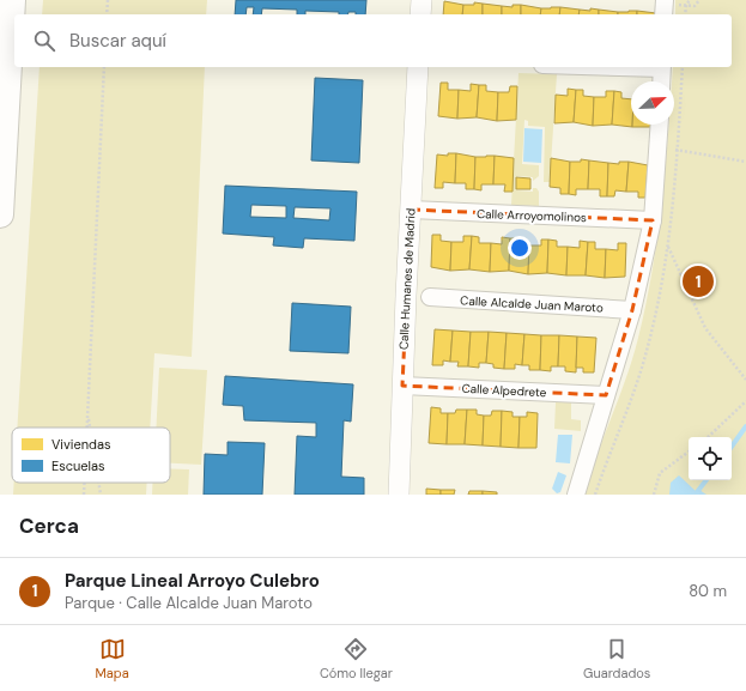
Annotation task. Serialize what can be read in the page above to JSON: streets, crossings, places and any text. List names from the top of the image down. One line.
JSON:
{"streets":{"street":["Calle Arroyomolinos","Calle Humanes de Madrid","Calle Alcalde Juan Maroto","Calle Alpedrete"]},"crossings":[["Calle Arroyomolinos","Calle Humanes de Madrid"],["Calle Humanes de Madrid","Calle Alpedrete"]],"legend":["Viviendas","Escuelas"],"north":"top right","page":{"search":"Buscar aquí","pins":"1","heading":"Cerca","list":[{"mark":"1","name":"Parque Lineal Arroyo Culebro","note":"Parque · Calle Alcalde Juan Maroto","value":"80 m"}],"nav":["Mapa","Cómo llegar","Guardados"]}}
